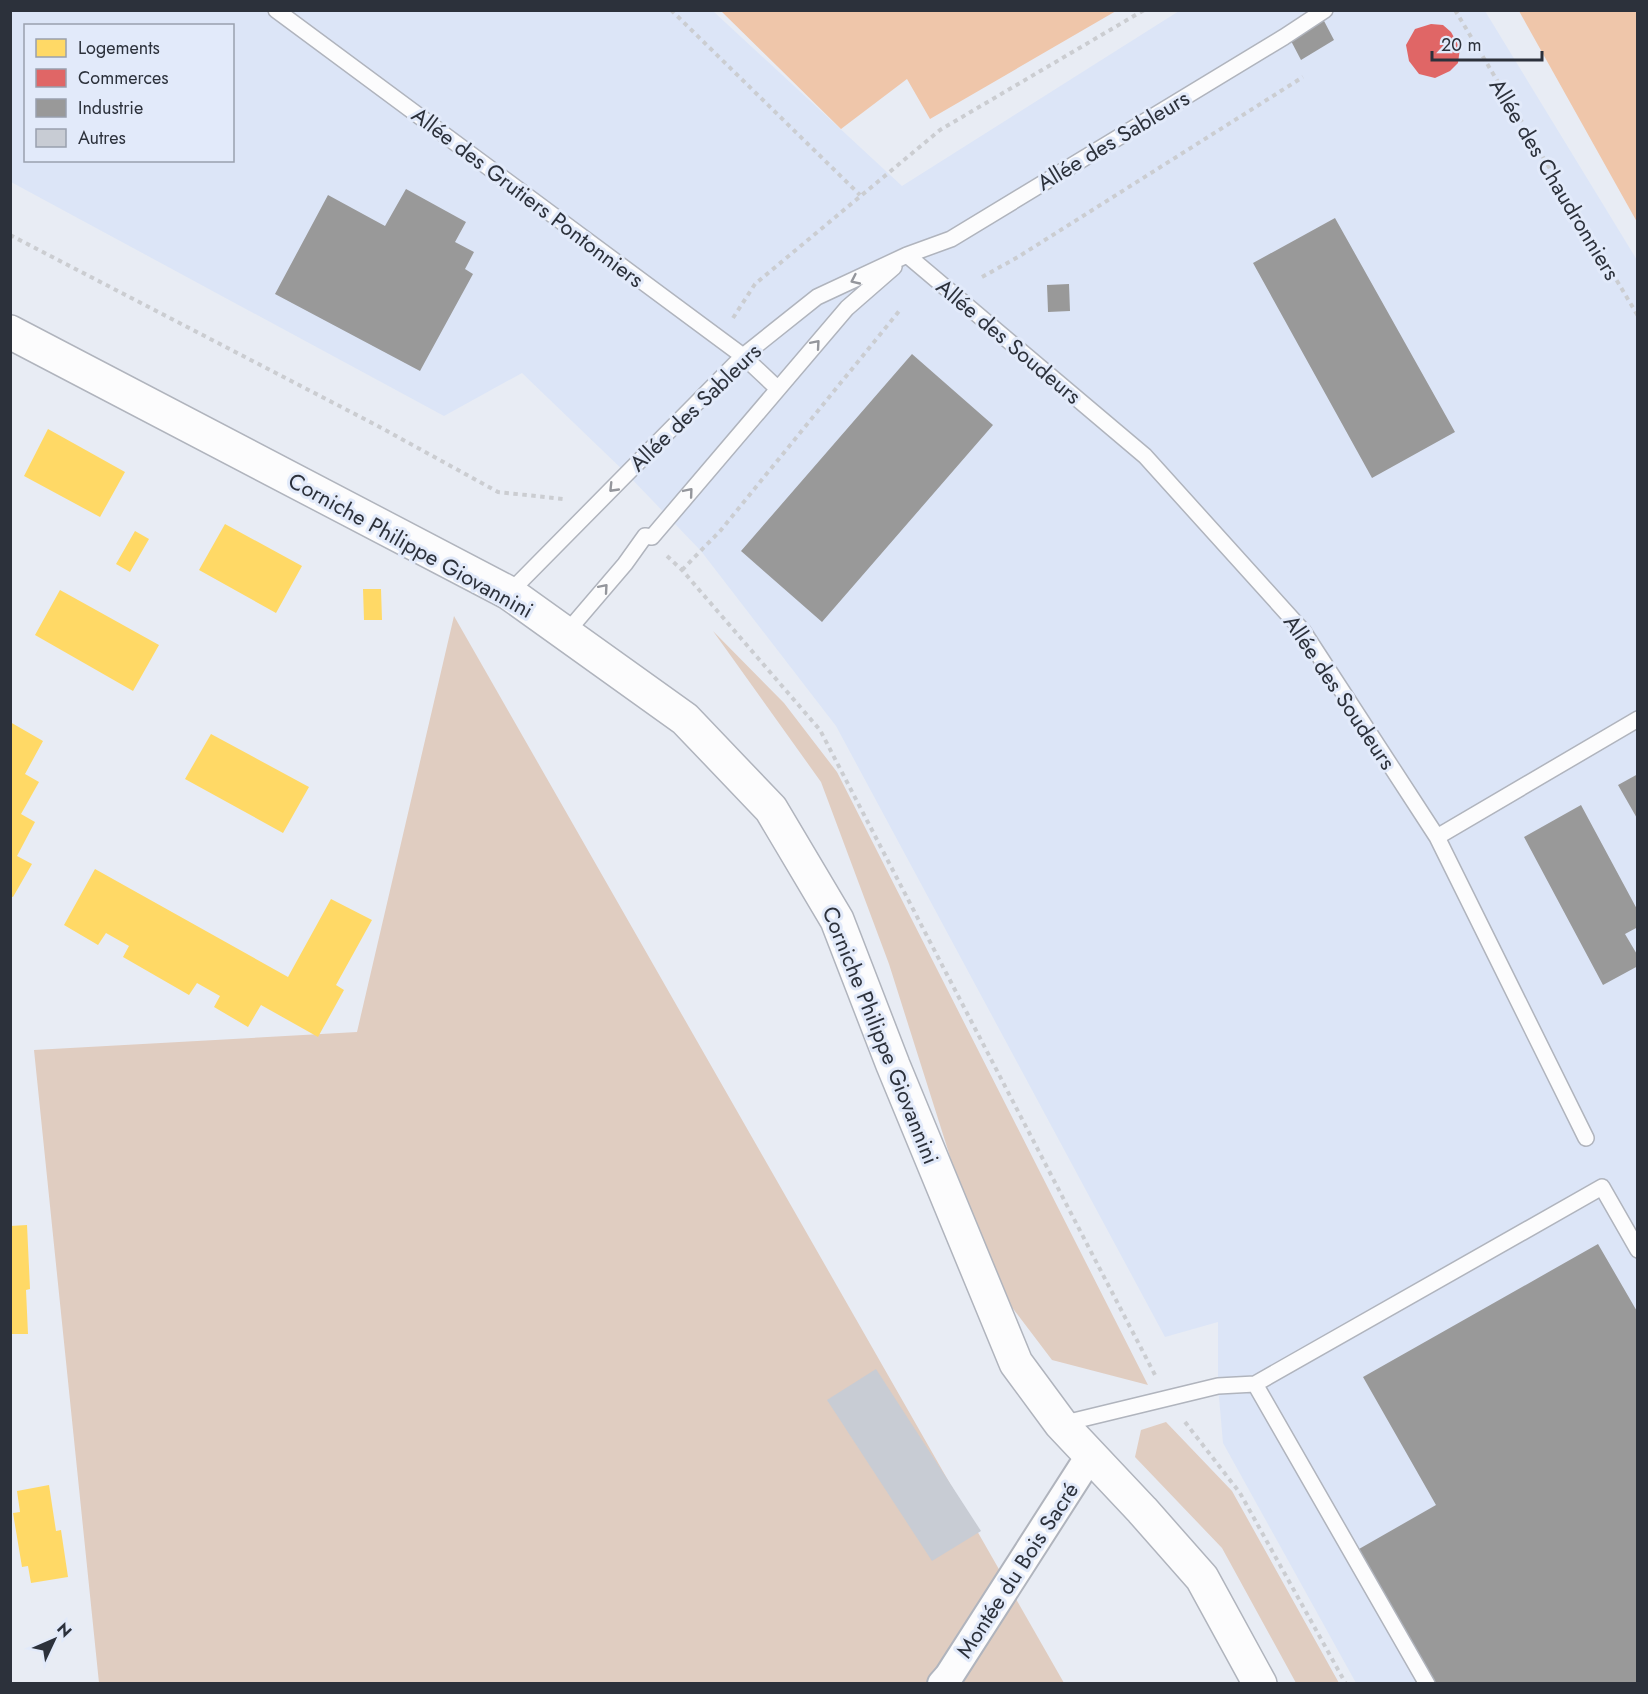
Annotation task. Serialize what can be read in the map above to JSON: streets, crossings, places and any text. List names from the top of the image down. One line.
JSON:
{"streets":{"main road":["Corniche Philippe Giovannini"],"street":["Montée du Bois Sacré"],"lane":["Allée des Sableurs","Allée des Grutiers Pontonniers","Allée des Soudeurs"],"path":["Allée des Chaudronniers"]},"crossings":[["Allée des Sableurs","Allée des Grutiers Pontonniers"],["Allée des Sableurs","Allée des Soudeurs"],["Allée des Sableurs","Corniche Philippe Giovannini"],["Corniche Philippe Giovannini","Montée du Bois Sacré"]],"legend":["Logements","Commerces","Industrie","Autres"],"scale_bar":"20 m","north":"top right"}
